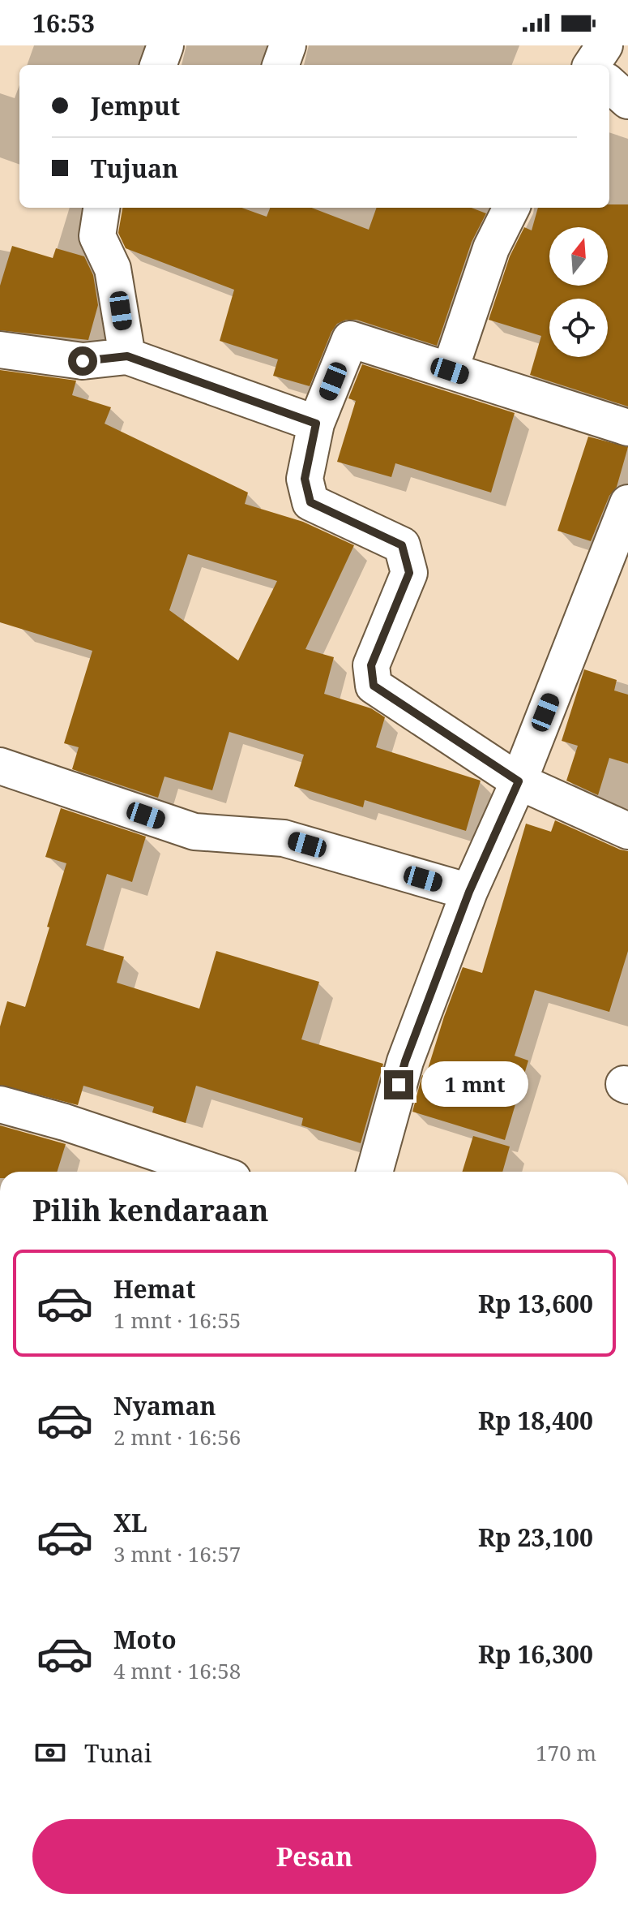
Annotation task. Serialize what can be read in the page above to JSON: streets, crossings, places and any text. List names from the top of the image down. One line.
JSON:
{"north":"top","page":{"status":"16:53","banner":["Jemput","Tujuan"],"bubble":"1 mnt","heading":"Pilih kendaraan","list":[{"name":"Hemat","note":"1 mnt · 16:55","value":"Rp 13,600"},{"name":"Nyaman","note":"2 mnt · 16:56","value":"Rp 18,400"},{"name":"XL","note":"3 mnt · 16:57","value":"Rp 23,100"},{"name":"Moto","note":"4 mnt · 16:58","value":"Rp 16,300"}],"pay":["Tunai","170 m"],"buttons":"Pesan"}}
